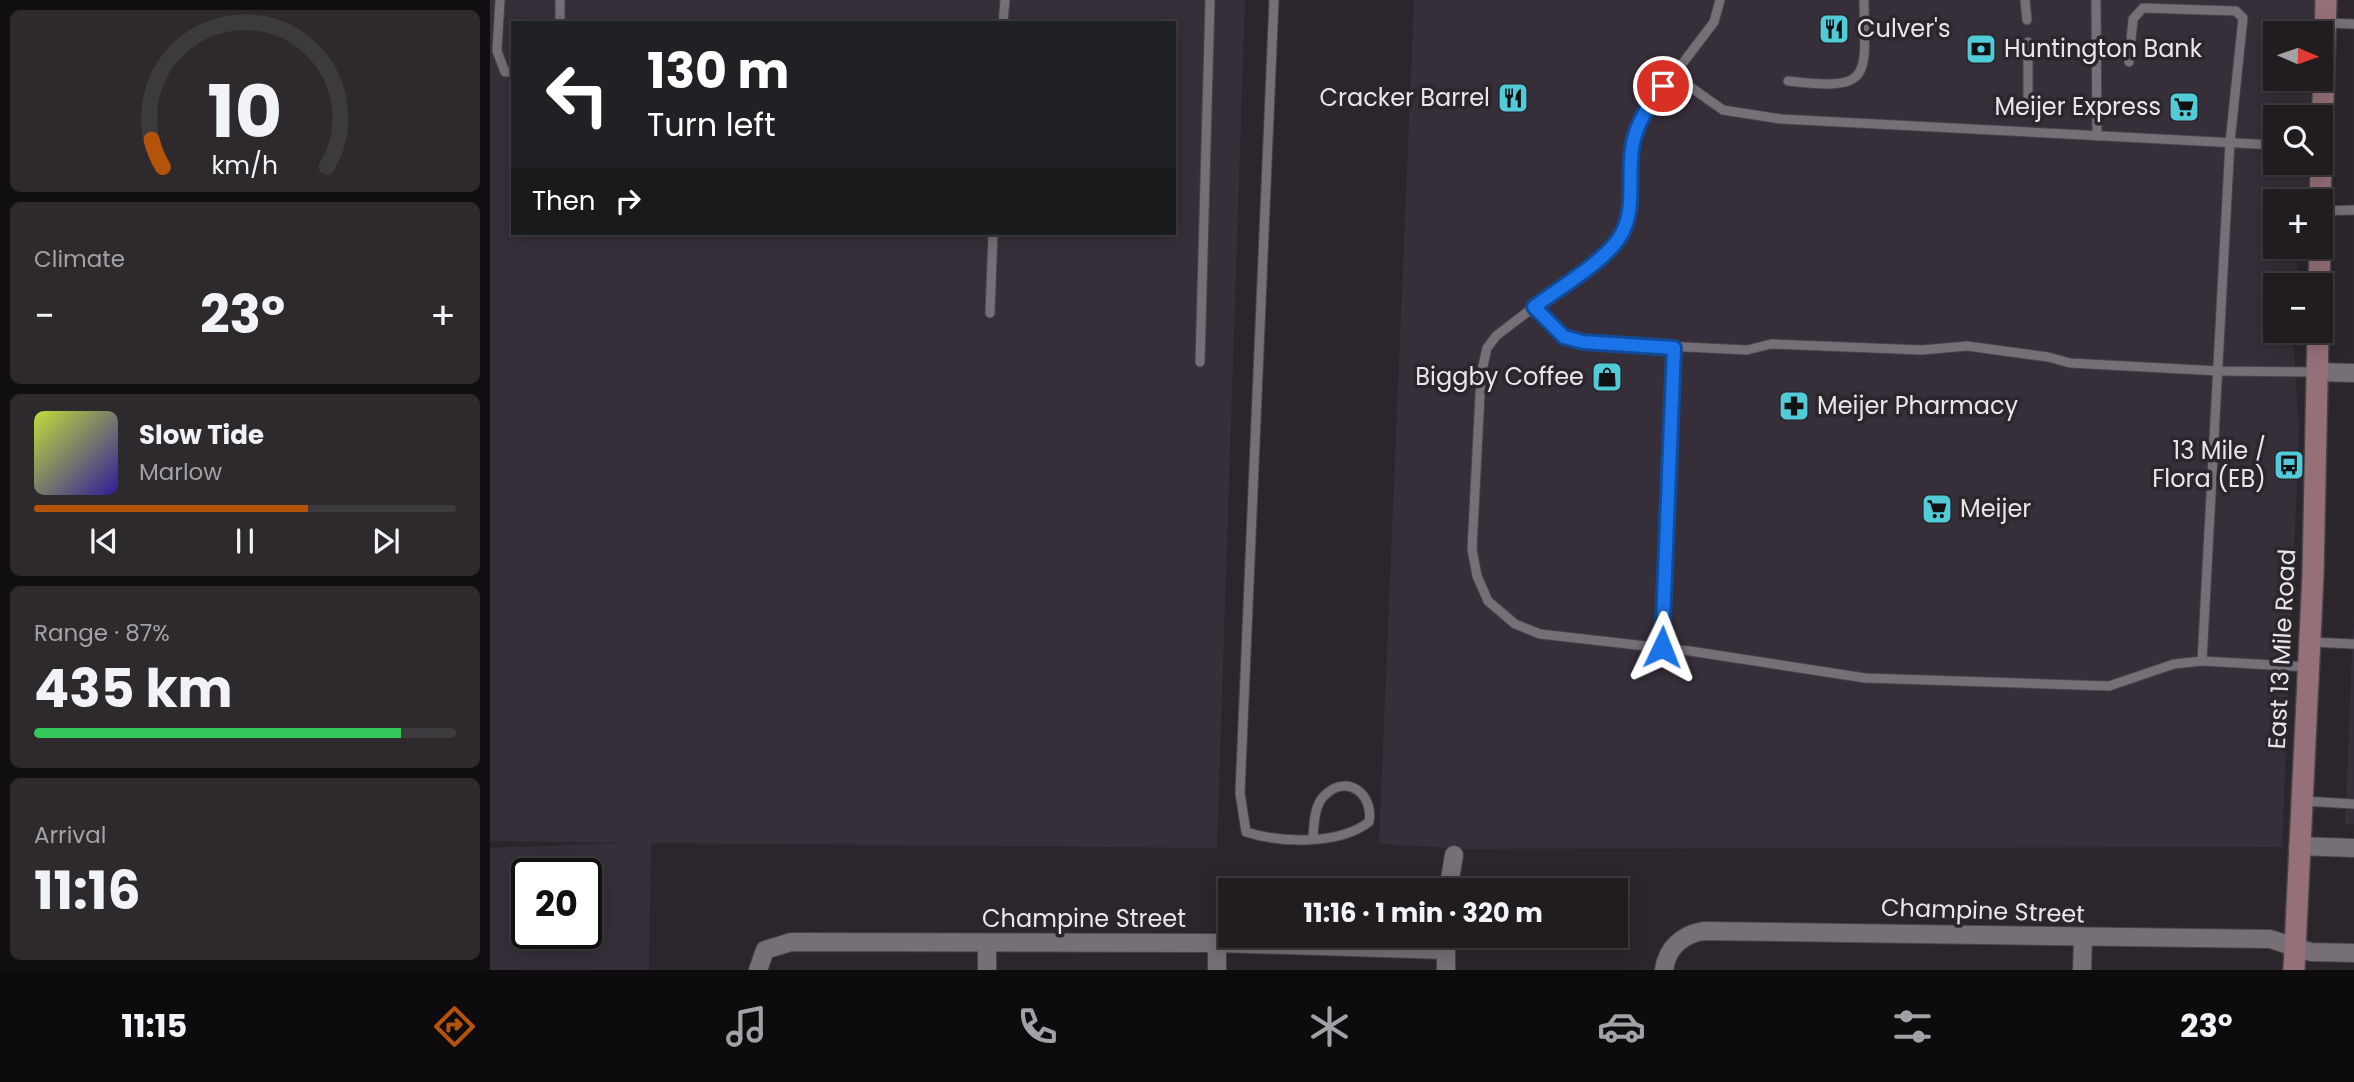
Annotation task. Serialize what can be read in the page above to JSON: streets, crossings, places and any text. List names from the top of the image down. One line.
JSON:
{"streets":{"main road":["East 13 Mile Road"],"street":["Champine Street"]},"crossings":[["East 13 Mile Road","Champine Street"]],"places":{"restaurant":["Culver's","Cracker Barrel"],"bank":["Huntington Bank"],"supermarket":["Meijer Express","Meijer"],"shop":["Biggby Coffee"],"pharmacy":["Meijer Pharmacy"],"bus stop":["13 Mile / Flora (EB)"]},"north":"right","page":{"map_buttons":["+","−"],"turn":["130 m","Turn left"],"then":"Then","tile":["Climate",["Range · 87%","435 km"],["Arrival","11:16"]],"heat":["−","23°","+"],"song":["Slow Tide","Marlow"],"limit":"20","trip":"11:16 · 1 min · 320 m","tabs":["11:15","23°"],"gauge":["10","km/h"]}}
